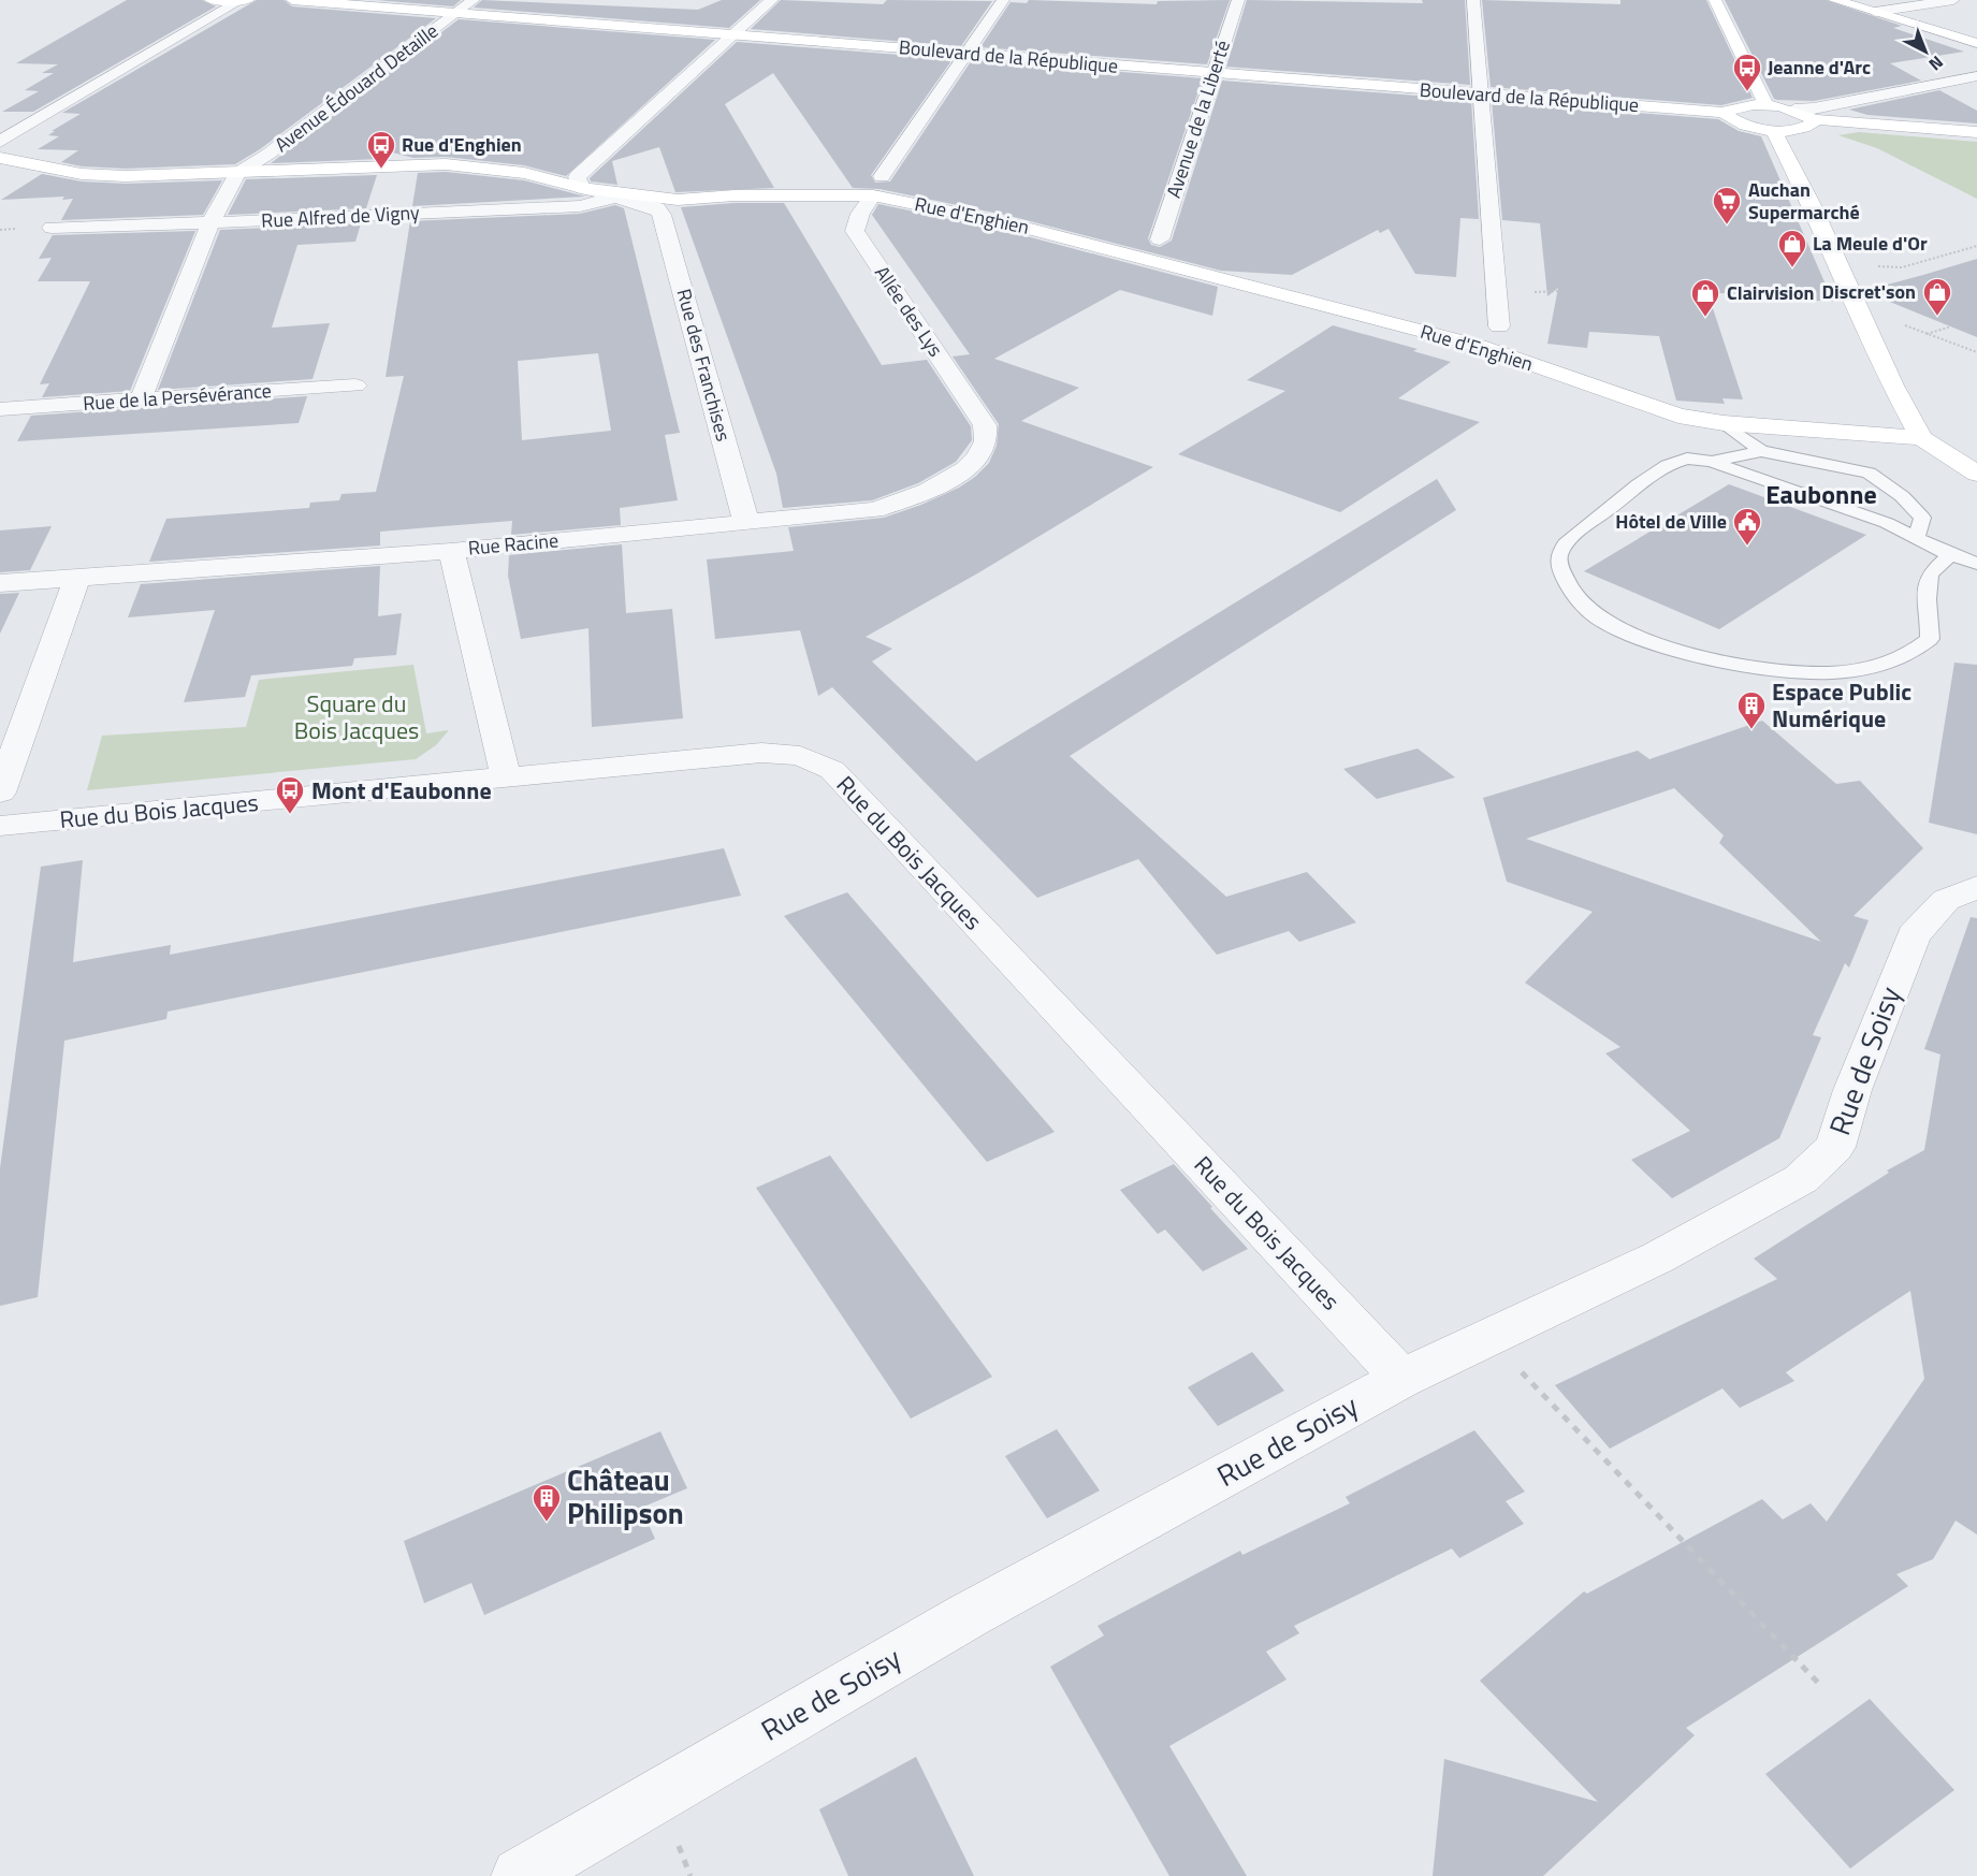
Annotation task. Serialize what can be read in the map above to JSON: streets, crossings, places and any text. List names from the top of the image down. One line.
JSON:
{"streets":{"street":["Boulevard de la République","Avenue Édouard Detaille","Avenue de la Liberté","Rue d'Enghien","Rue Alfred de Vigny","Allée des Lys","Rue des Franchises","Rue de la Persévérance","Rue Racine","Rue du Bois Jacques","Rue de Soisy"]},"crossings":[["Boulevard de la République","Avenue Édouard Detaille"],["Boulevard de la République","Avenue de la Liberté"],["Rue d'Enghien","Allée des Lys"],["Rue d'Enghien","Rue des Franchises"],["Allée des Lys","Rue Racine"],["Rue des Franchises","Rue Racine"],["Rue du Bois Jacques","Rue de Soisy"]],"districts":["Eaubonne"],"parks":["Square du Bois Jacques"],"places":{"bus stop":["Jeanne d'Arc","Rue d'Enghien","Mont d'Eaubonne"],"supermarket":["Auchan Supermarché"],"shop":["La Meule d'Or","Discret'son","Clairvision"],"public building":["Hôtel de Ville"],"building":["Espace Public Numérique","Château Philipson"]},"north":"bottom right"}
